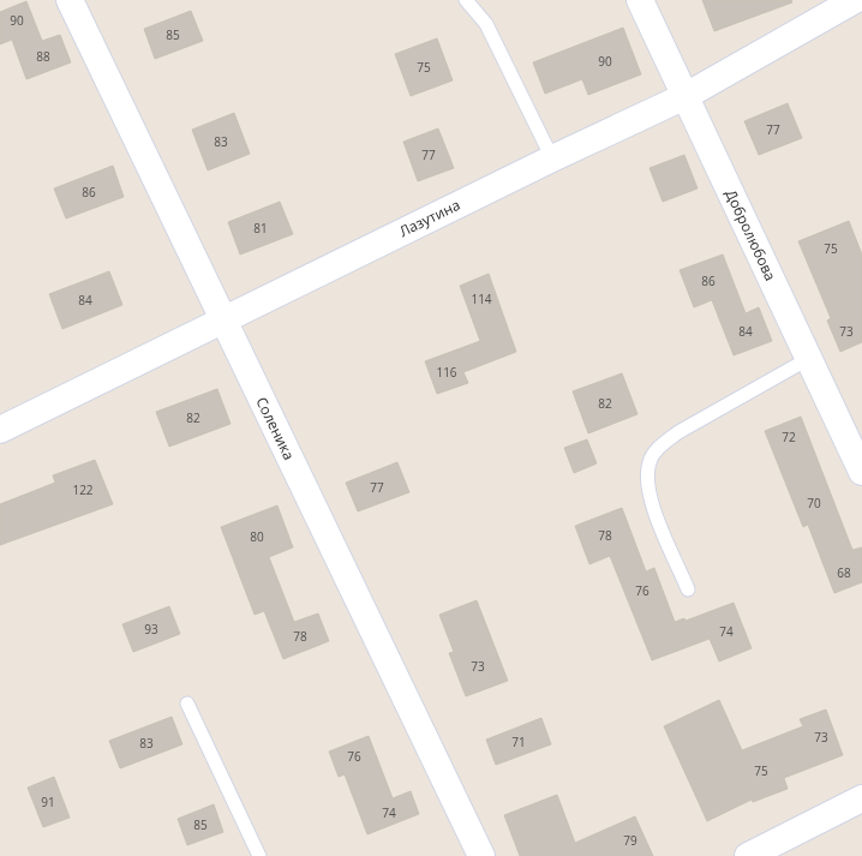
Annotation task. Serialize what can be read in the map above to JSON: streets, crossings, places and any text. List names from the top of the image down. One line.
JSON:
{"streets":{"street":["Лазутина","Добролюбова","Соленика"]},"crossings":[["Лазутина","Добролюбова"],["Лазутина","Соленика"]],"house_numbers":["90","85","88","90","75","77","83","77","86","81","75","86","114","84","84","73","116","82","82","72","77","122","70","78","80","68","76","93","74","78","73","73","71","83","76","75","91","74","85","79"]}
